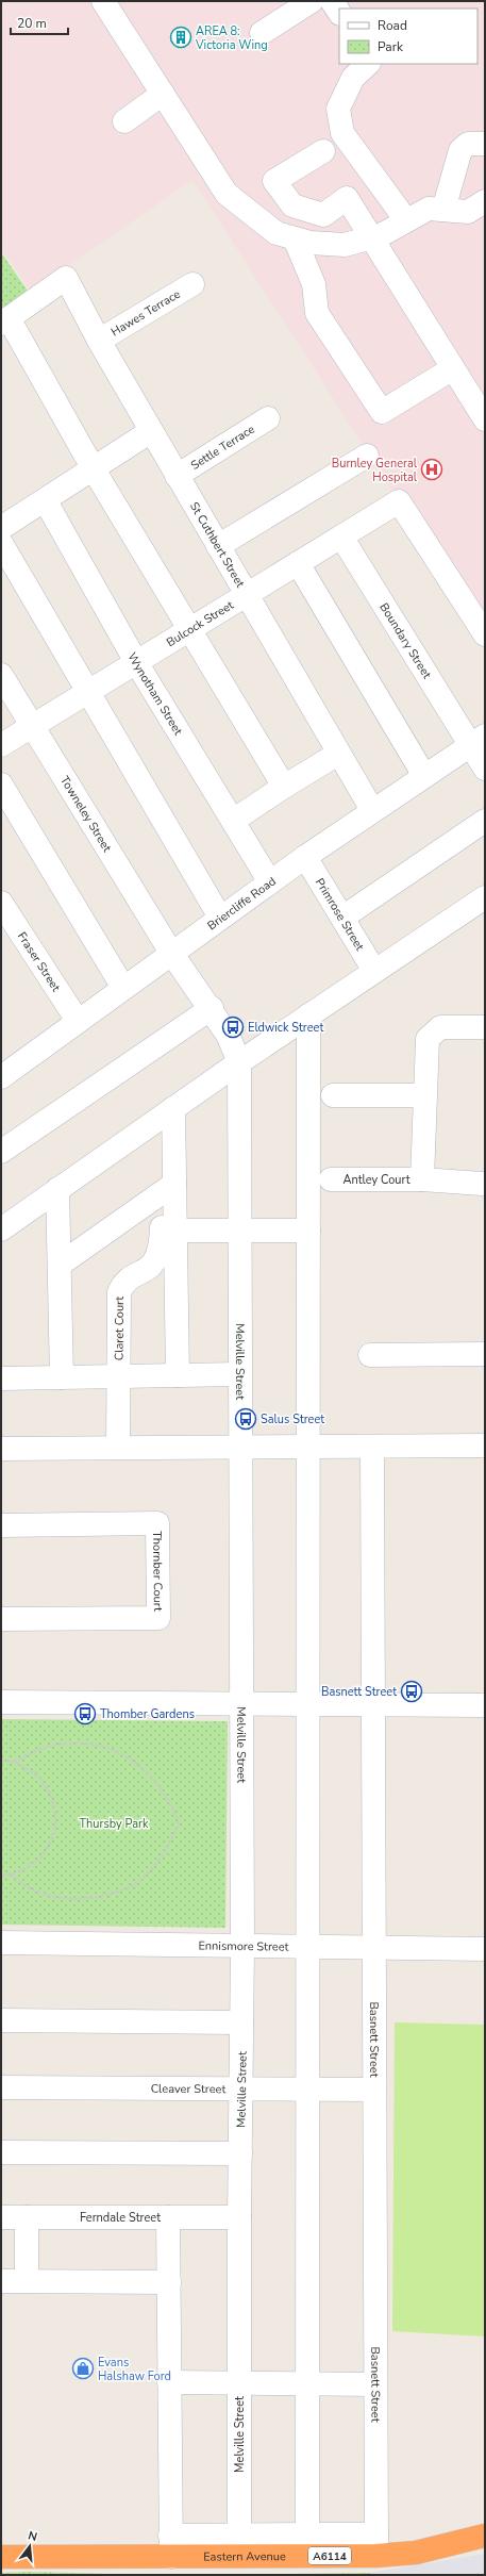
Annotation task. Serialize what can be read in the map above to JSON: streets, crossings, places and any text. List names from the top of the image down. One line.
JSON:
{"streets":{"highway":["Eastern Avenue","A6114"],"street":["Hawes Terrace","Settle Terrace","St Cuthbert Street","Bulcock Street","Boundary Street","Wynotham Street","Towneley Street","Briercliffe Road","Primrose Street","Fraser Street","Antley Court","Claret Court","Melville Street","Thornber Court","Ennismore Street","Basnett Street","Cleaver Street","Ferndale Street"]},"crossings":[["Hawes Terrace","St Cuthbert Street"],["Settle Terrace","St Cuthbert Street"],["St Cuthbert Street","Bulcock Street"],["St Cuthbert Street","Briercliffe Road"],["Bulcock Street","Boundary Street"],["Bulcock Street","Wynotham Street"],["Bulcock Street","Towneley Street"],["Boundary Street","Briercliffe Road"],["Wynotham Street","Briercliffe Road"],["Towneley Street","Briercliffe Road"],["Towneley Street","Melville Street"],["Briercliffe Road","Primrose Street"],["Briercliffe Road","Fraser Street"],["Briercliffe Road","Melville Street"],["Melville Street","Ennismore Street"],["Melville Street","Cleaver Street"],["Melville Street","Ferndale Street"],["Melville Street","Eastern Avenue"],["Ennismore Street","Basnett Street"],["Basnett Street","Cleaver Street"],["Basnett Street","Eastern Avenue"]],"parks":["Thursby Park"],"places":{"building":["AREA 8: Victoria Wing"],"hospital":["Burnley General Hospital"],"bus stop":["Eldwick Street","Salus Street","Basnett Street","Thomber Gardens"],"shop":["Evans Halshaw Ford"]},"legend":["Road","Park"],"scale_bar":"20 m","north":"top"}
